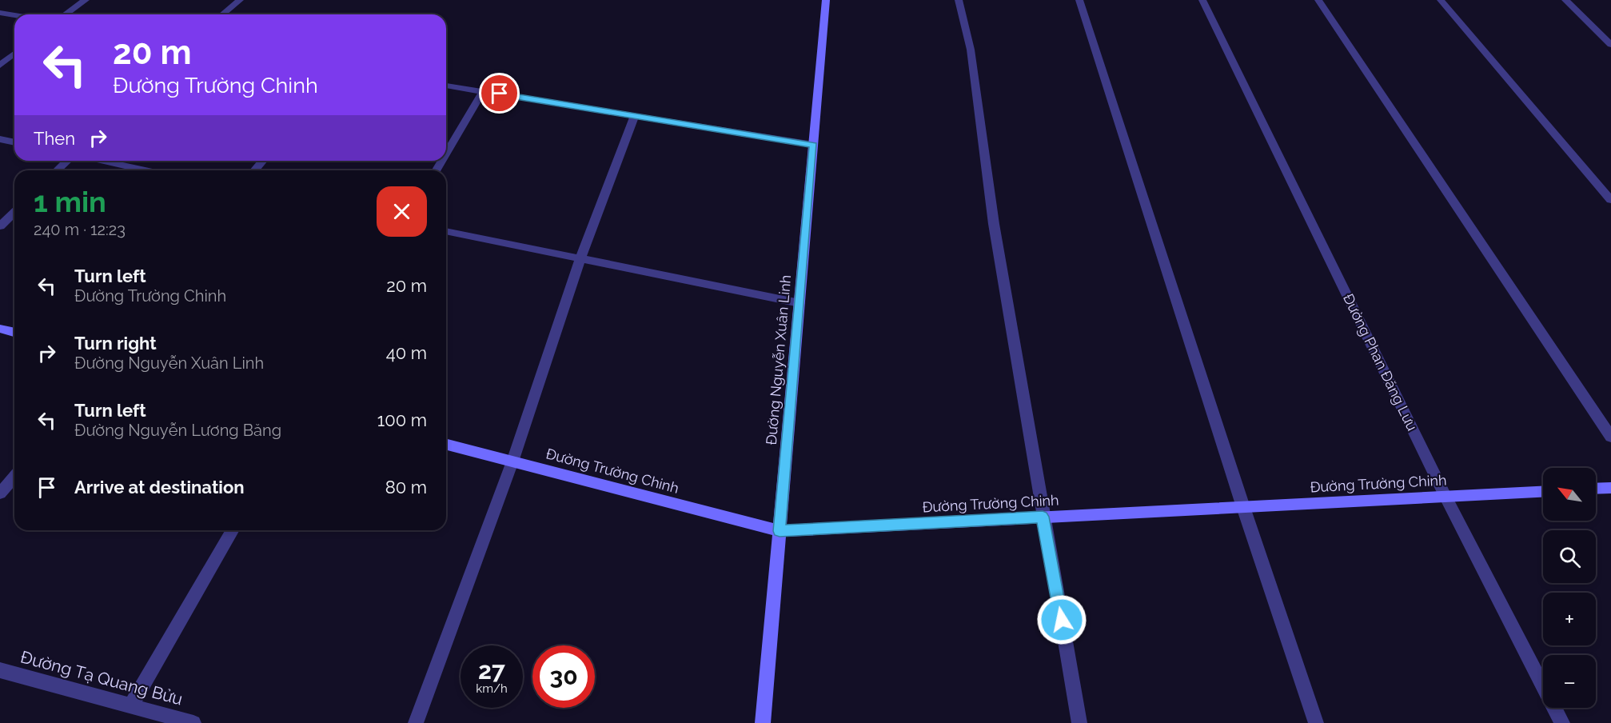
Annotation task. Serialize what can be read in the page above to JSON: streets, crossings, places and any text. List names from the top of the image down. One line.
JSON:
{"streets":{"street":["Đường Nguyễn Xuân Linh","Đường Phan Đăng Lưu","Đường Trường Chinh","Đường Tạ Quang Bửu"]},"crossings":[["Đường Nguyễn Xuân Linh","Đường Trường Chinh"],["Đường Phan Đăng Lưu","Đường Trường Chinh"]],"north":"top left","page":{"turn":["20 m","Đường Trường Chinh"],"then":"Then","heading":["1 min","240 m · 12:23"],"list":[{"name":"Turn left","note":"Đường Trường Chinh","value":"20 m"},{"name":"Turn right","note":"Đường Nguyễn Xuân Linh","value":"40 m"},{"name":"Turn left","note":"Đường Nguyễn Lương Băng","value":"100 m"},{"name":"Arrive at destination","value":"80 m"}],"map_buttons":["+","−"],"speed":"27 km/h","limit":"30"}}
